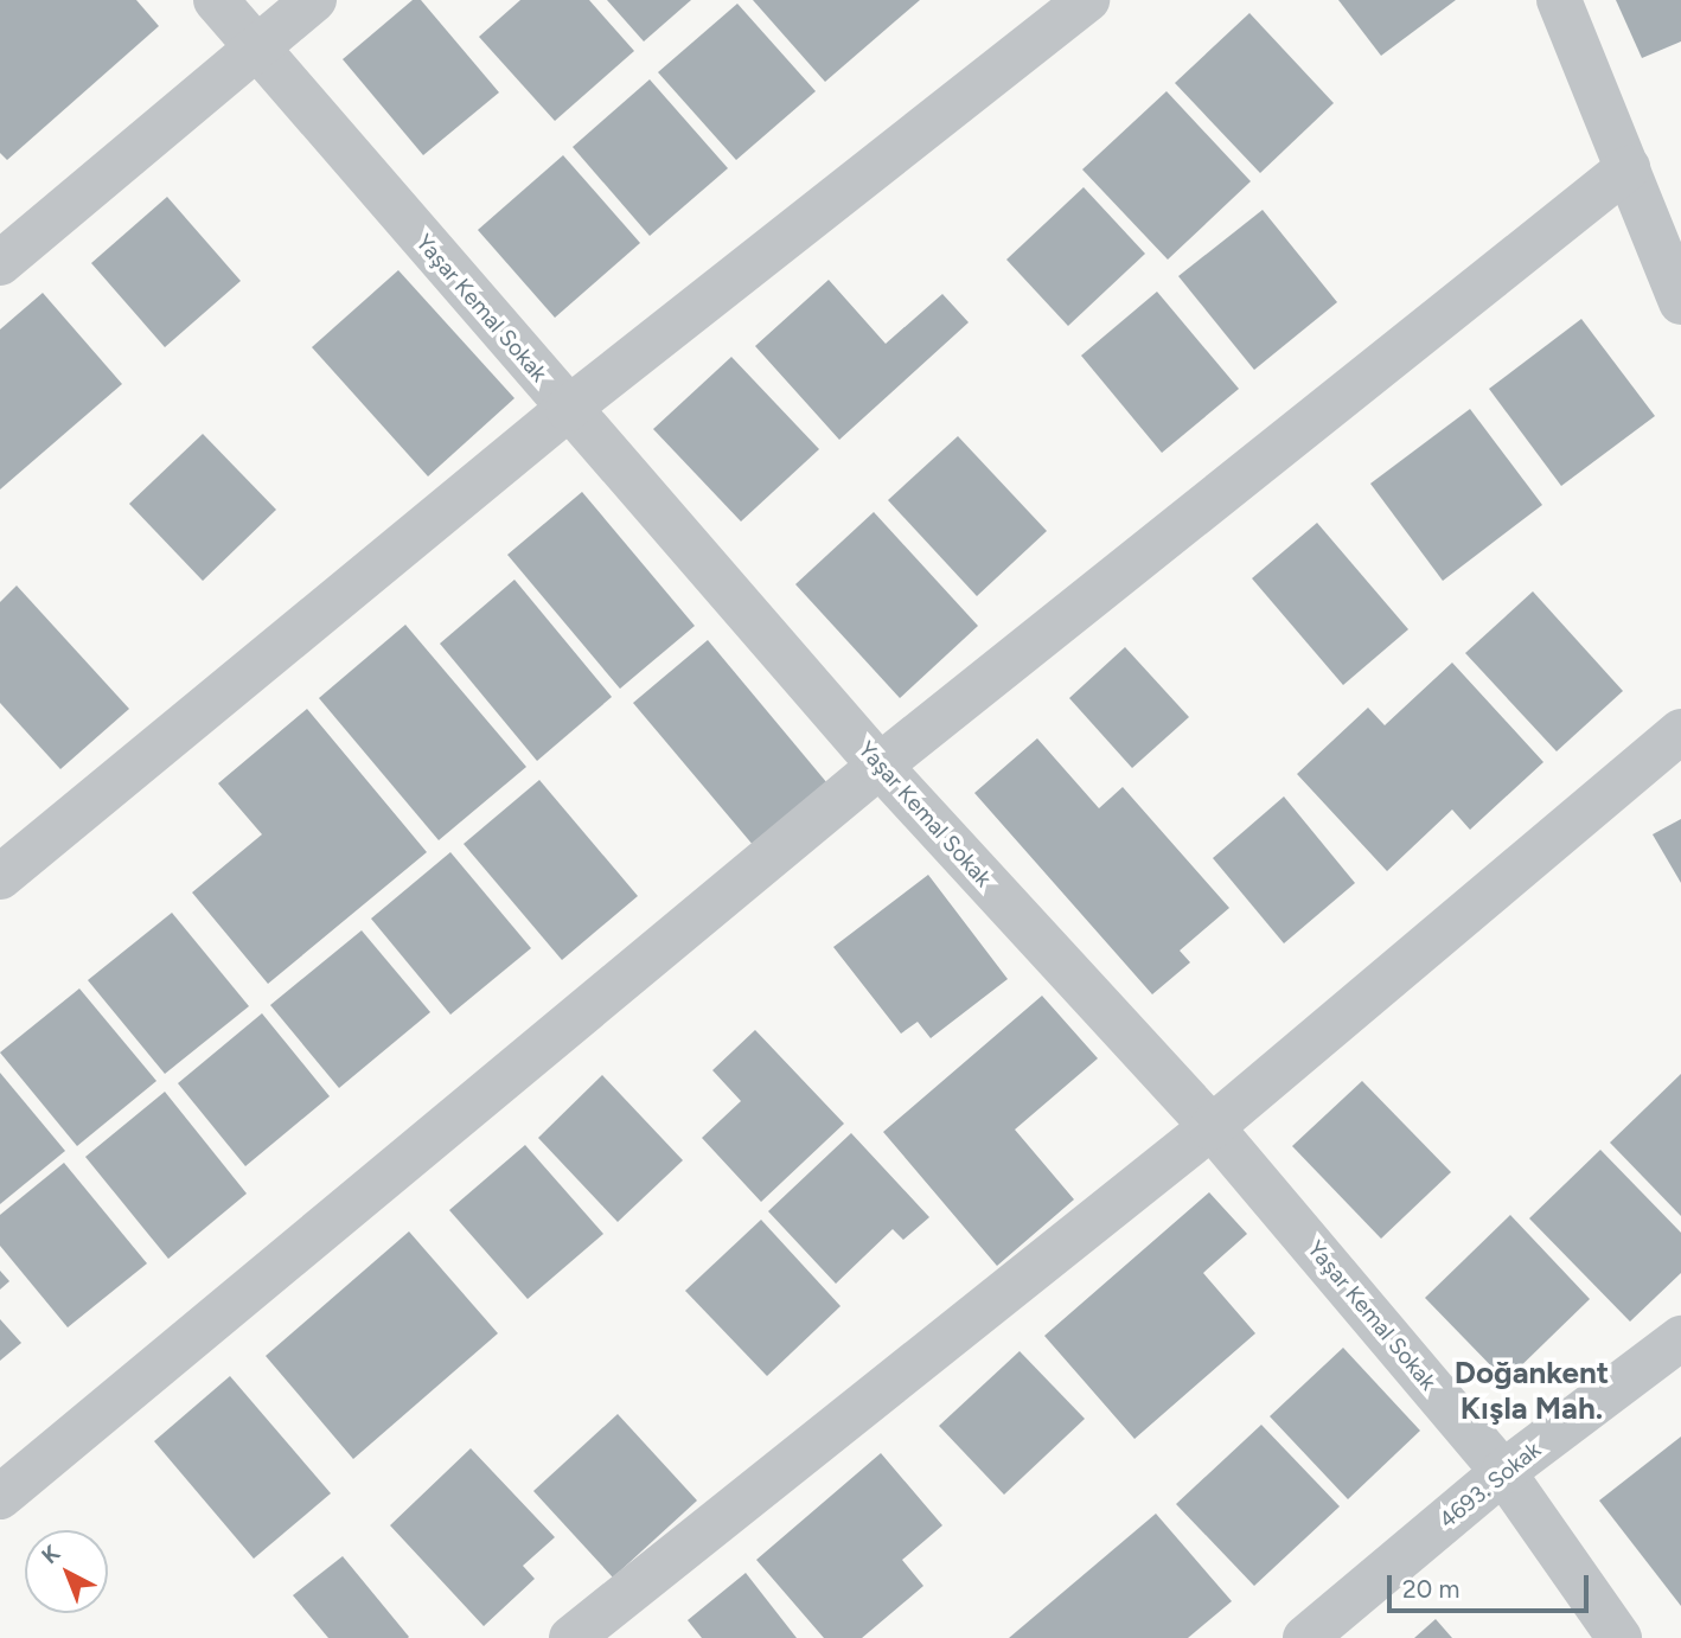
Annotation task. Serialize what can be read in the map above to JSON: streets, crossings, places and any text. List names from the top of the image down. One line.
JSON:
{"streets":{"street":["Yaşar Kemal Sokak","4693. Sokak"]},"crossings":[["Yaşar Kemal Sokak","4693. Sokak"]],"districts":["Doğankent Kışla Mah."],"scale_bar":"20 m","north":"top left"}
